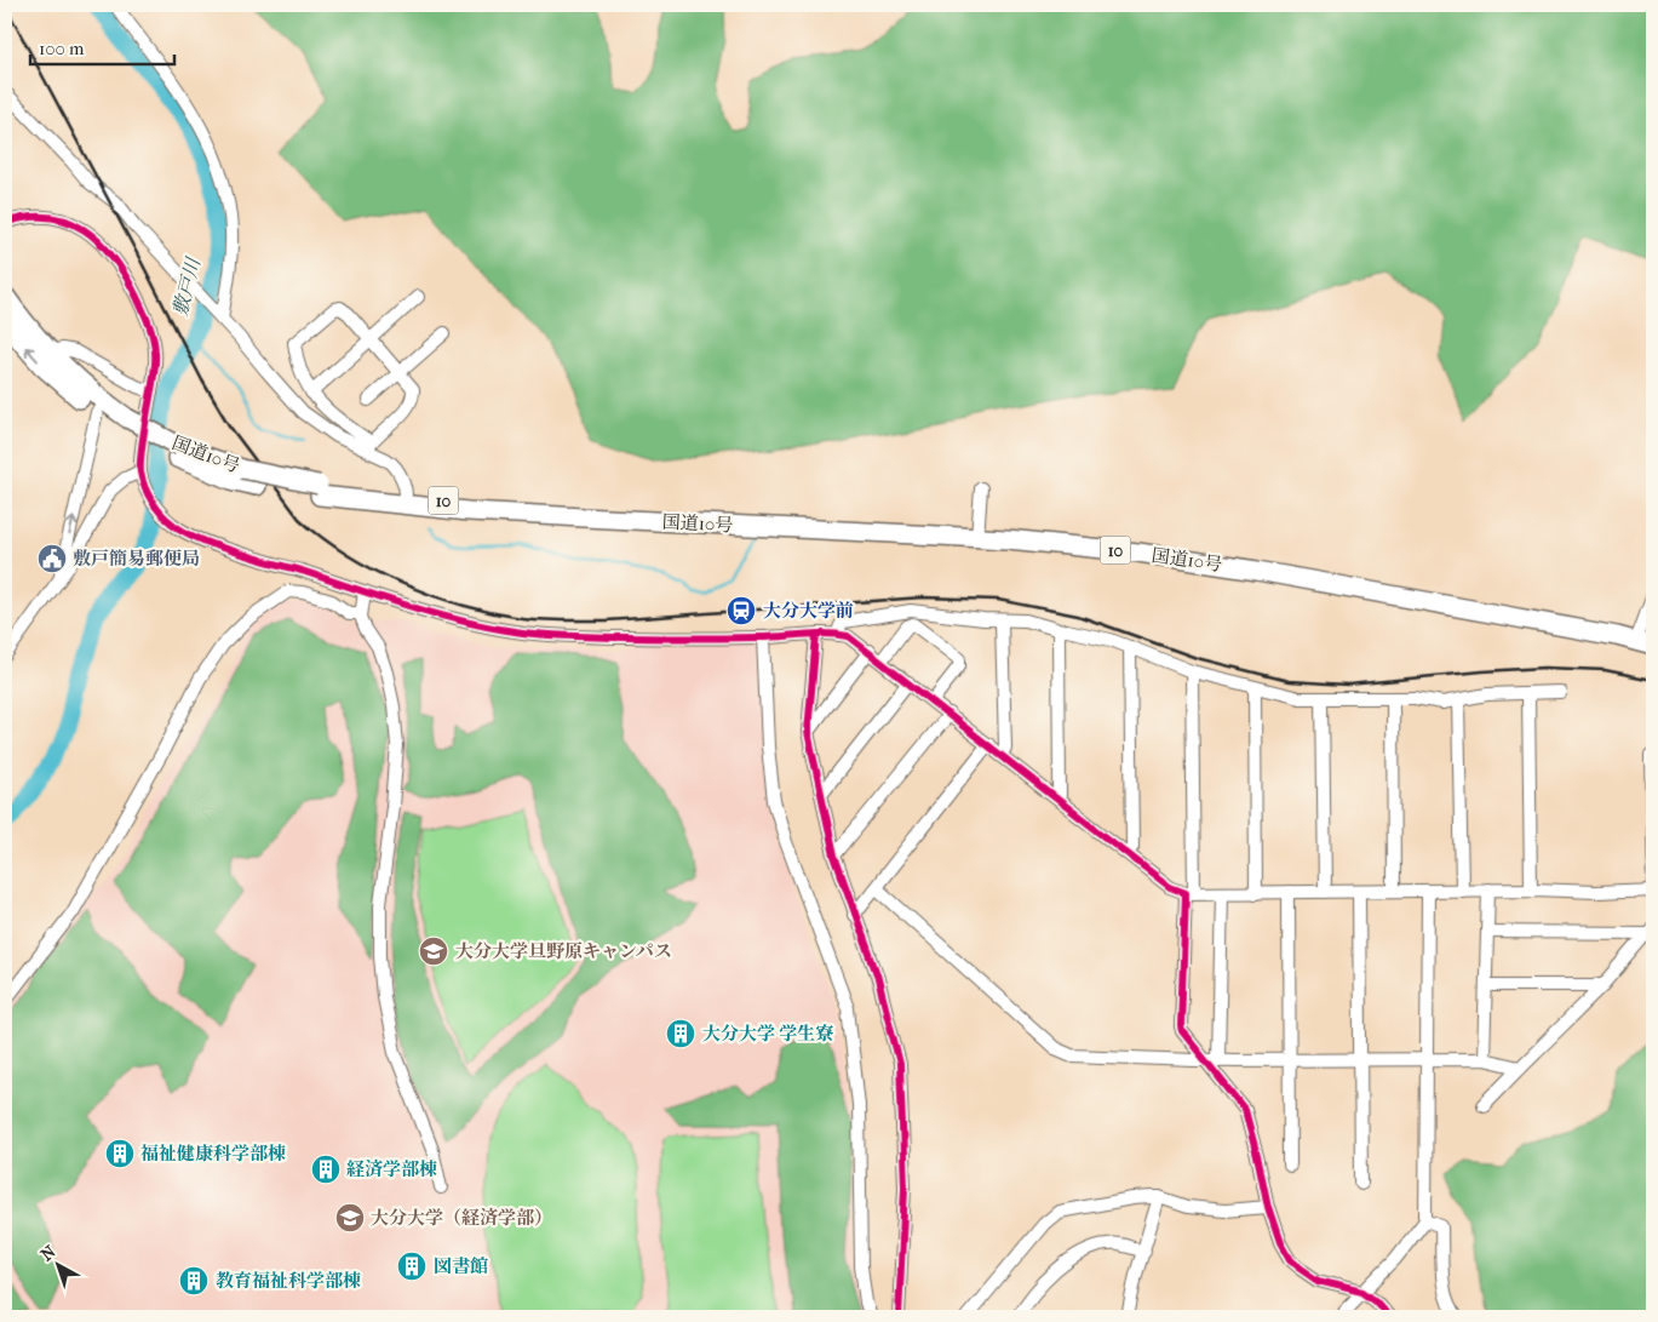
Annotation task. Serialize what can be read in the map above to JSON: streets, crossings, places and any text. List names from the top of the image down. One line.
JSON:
{"streets":{"highway":["国道10号","10"]},"water":["敷戸川"],"places":{"public building":["敷戸簡易郵便局"],"station":["大分大学前"],"school or university":["大分大学旦野原キャンパス","大分大学（経済学部）"],"building":["大分大学 学生寮","福祉健康科学部棟","経済学部棟","図書館","教育福祉科学部棟"]},"scale_bar":"100 m","north":"top left"}
